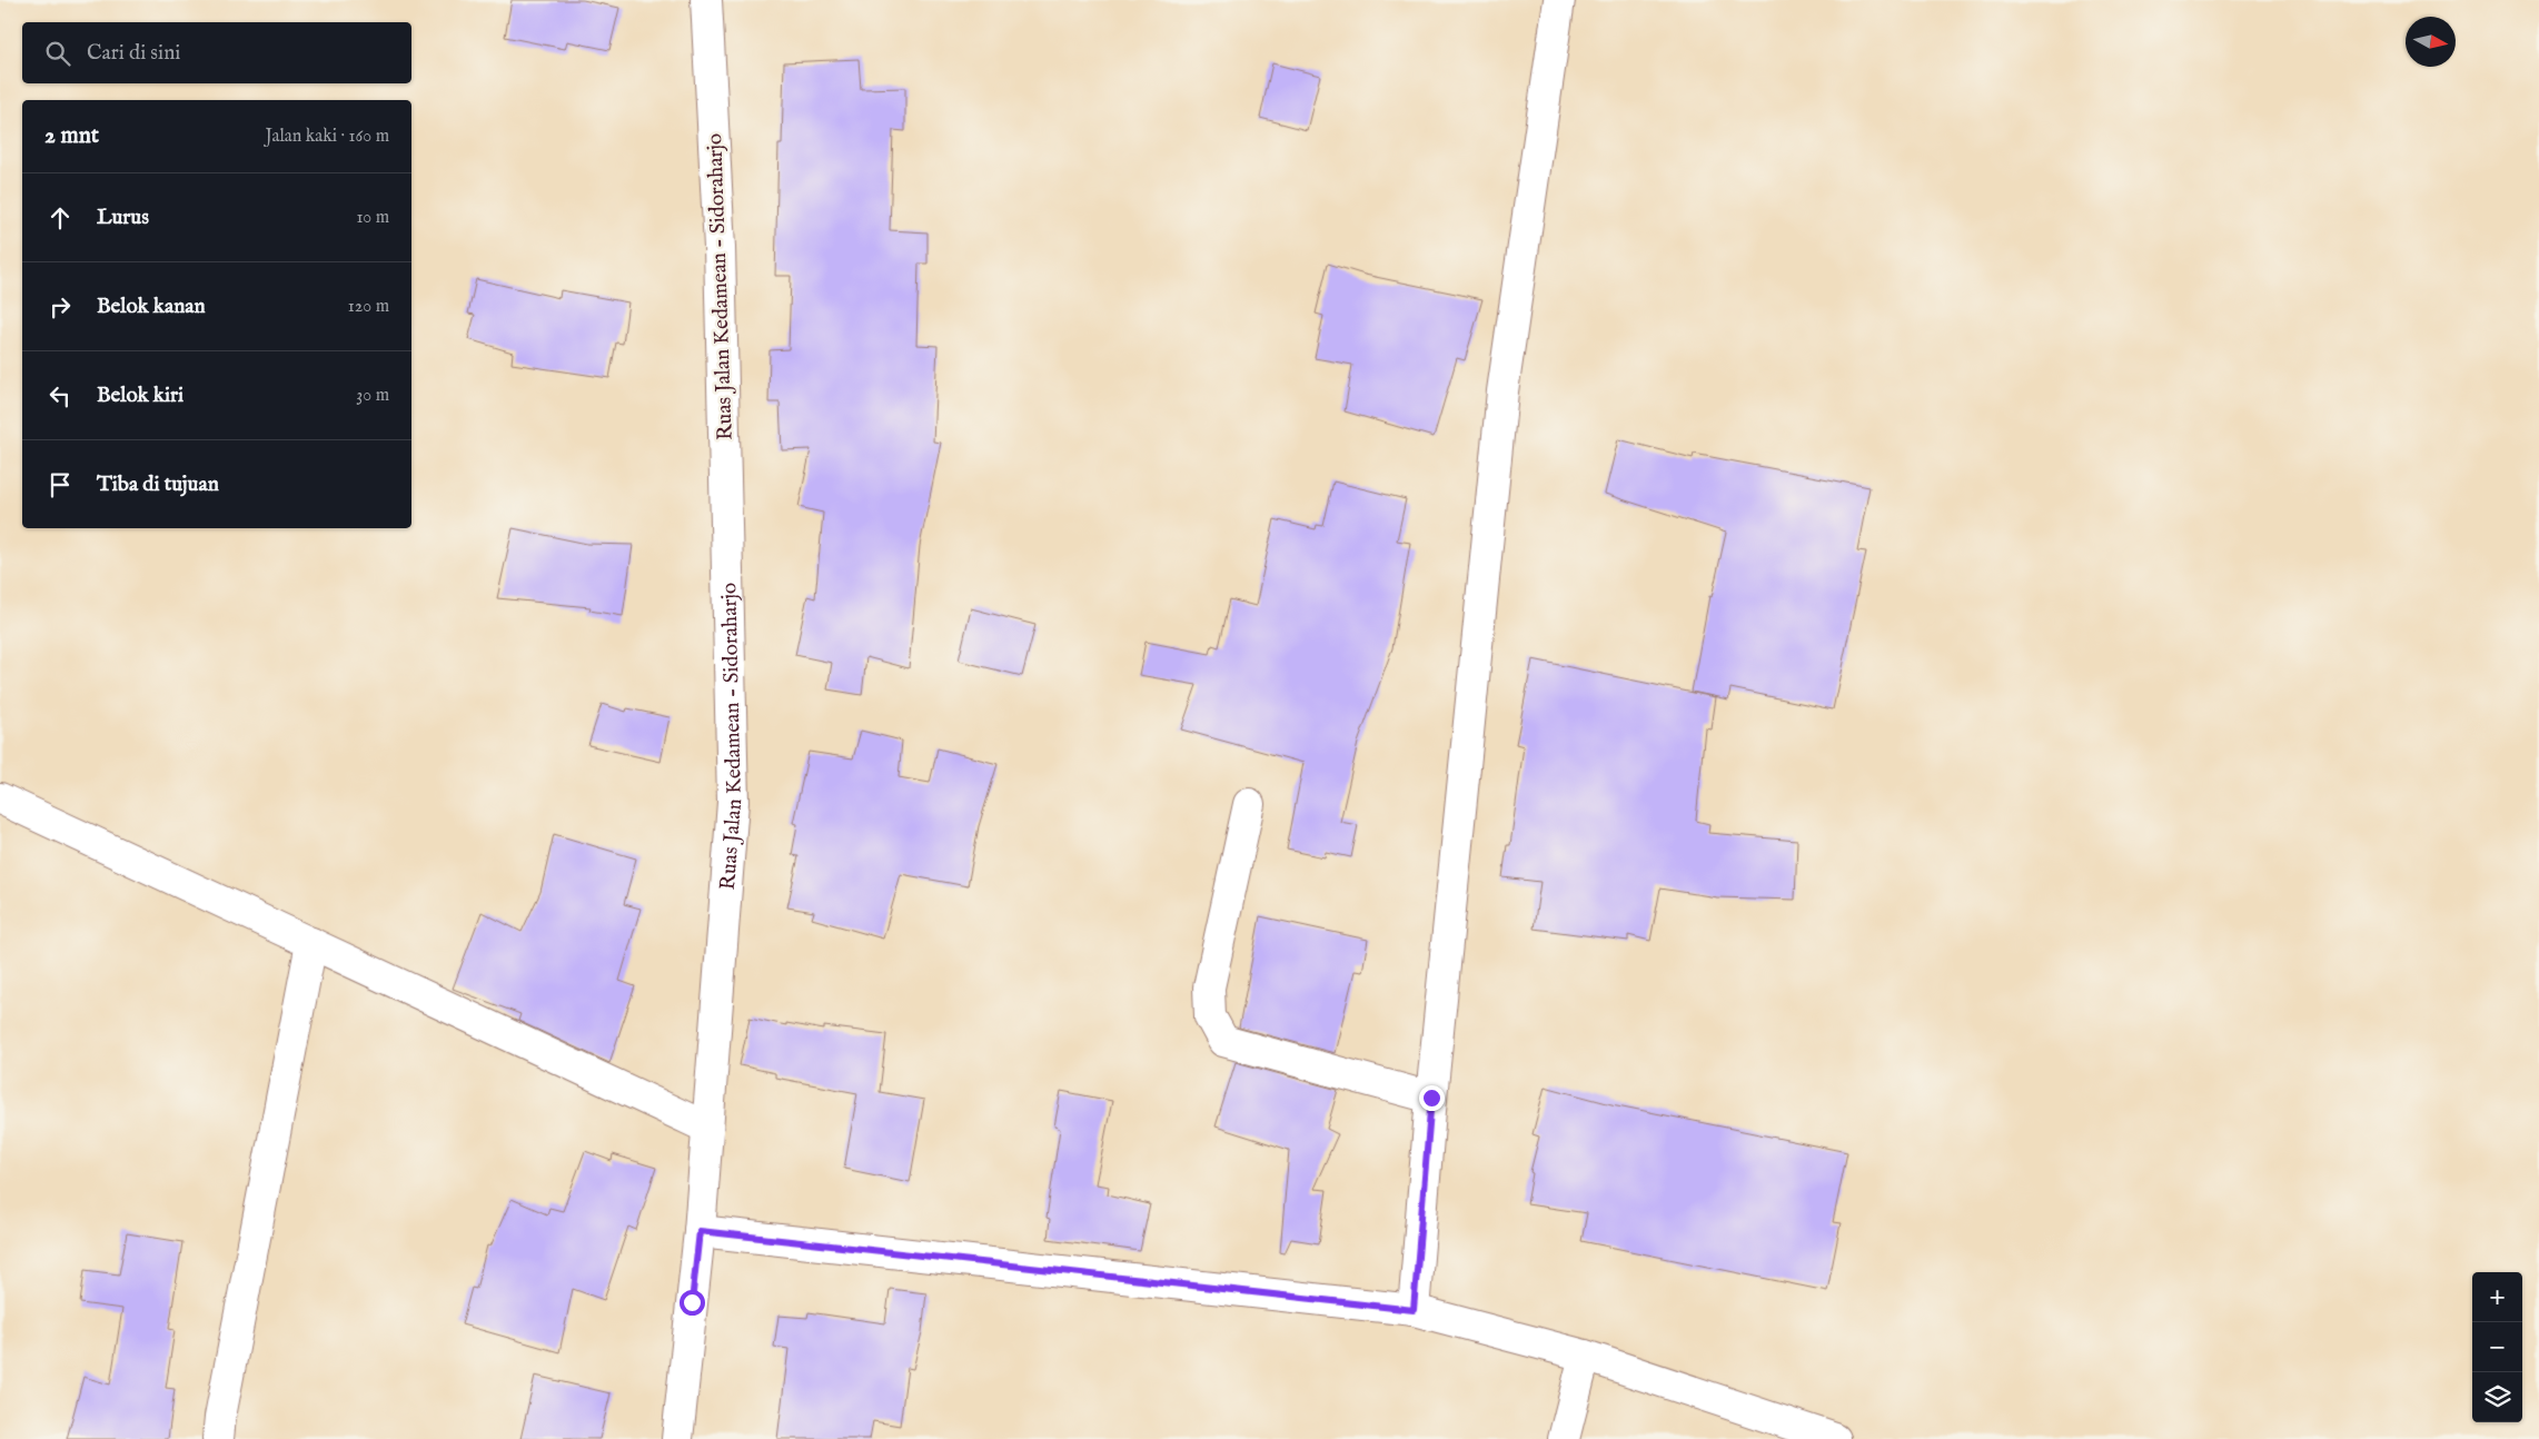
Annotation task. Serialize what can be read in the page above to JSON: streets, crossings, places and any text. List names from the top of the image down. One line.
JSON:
{"streets":{"street":["Ruas Jalan Kedamean - Sidoraharjo"]},"north":"right","page":{"search":"Cari di sini","heading":["2 mnt","Jalan kaki · 160 m"],"list":[["Lurus","10 m"],["Belok kanan","120 m"],["Belok kiri","30 m"],"Tiba di tujuan"],"map_buttons":["+","−"]}}
